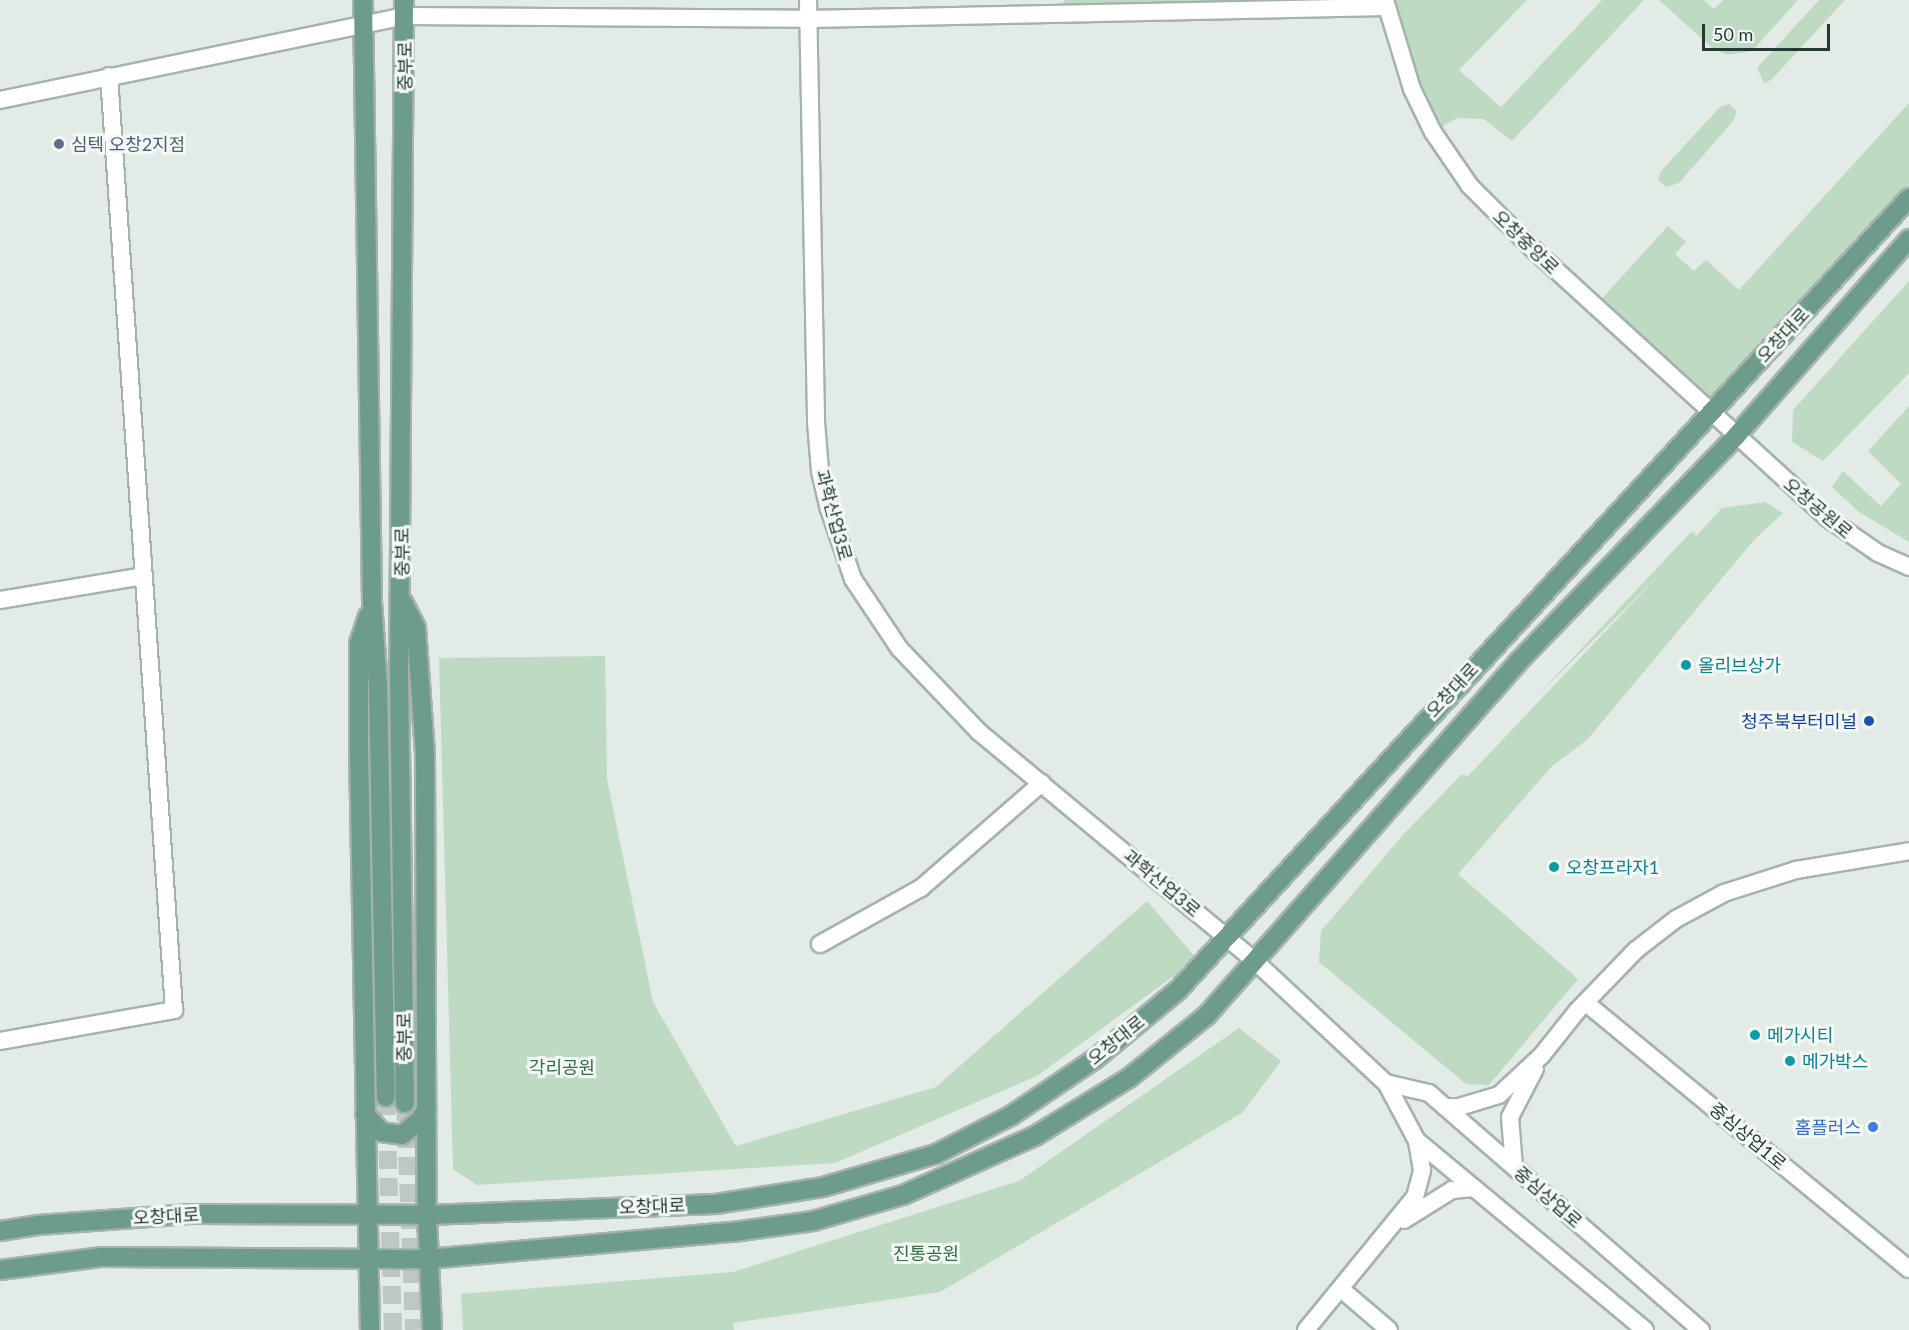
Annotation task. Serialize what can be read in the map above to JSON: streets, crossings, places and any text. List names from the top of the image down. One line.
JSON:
{"streets":{"main road":["중부로","오창대로"],"street":["오창중앙로","오창공원로","과학산업3로","중심상업1로","중심상업로"]},"crossings":[["오창중앙로","오창대로"],["오창중앙로","오창공원로"],["오창대로","오창공원로"],["오창대로","과학산업3로"],["오창대로","중심상업로"],["과학산업3로","중심상업로"]],"parks":["각리공원","진통공원"],"places":["심텍 오창2지점","올리브상가","청주북부터미널","오창프라자1","메가시티","메가박스","홈플러스"],"scale_bar":"50 m"}
